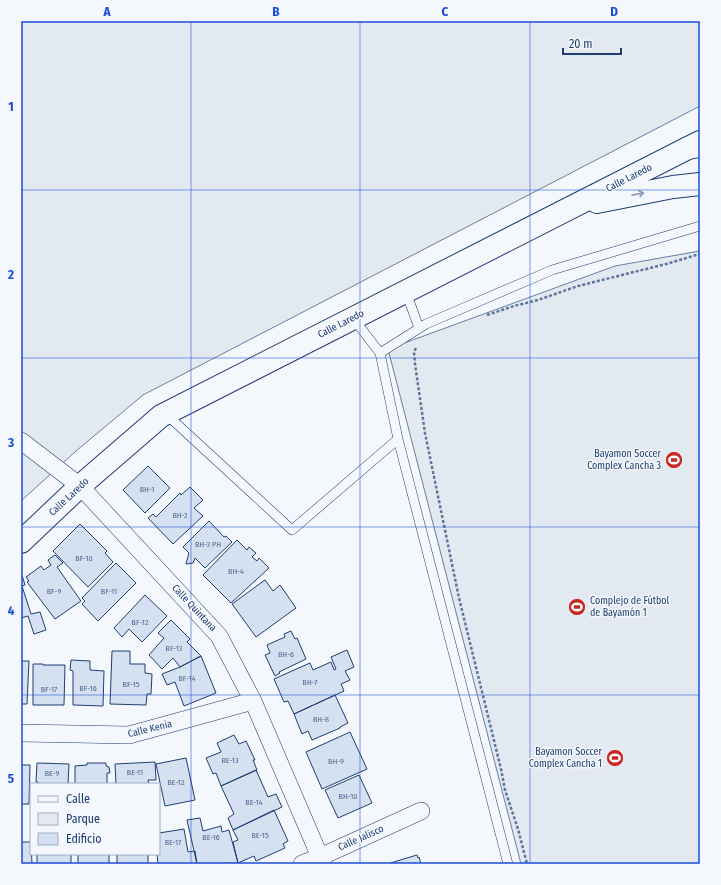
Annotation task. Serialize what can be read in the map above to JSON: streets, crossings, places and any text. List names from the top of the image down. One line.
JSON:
{"streets":{"main road":["Calle Laredo"],"street":["Calle Quintana","Calle Kenia","Calle Jalisco"]},"crossings":[["Calle Laredo","Calle Quintana"],["Calle Quintana","Calle Kenia"],["Calle Quintana","Calle Jalisco"]],"places":{"sports":["Bayamon Soccer Complex Cancha 3","Complejo de Fútbol de Bayamón 1","Bayamon Soccer Complex Cancha 1"]},"house_numbers":["BH-1","BH-2","BH-3 PH","BF-10","BH-4","BF-9","BF-11","BF-12","BF-13","BH-6","BF-14","BH-7","BF-15","BF-16","BF-17","BH-8","BE-13","BH-9","BE-11","BE-9","BE-12","BH-10","BE-14","BE-15","BE-16","BE-17"],"legend":["Calle","Parque","Edificio"],"scale_bar":"20 m","grid":{"columns":["A","B","C","D"],"rows":["1","2","3","4","5"]}}
